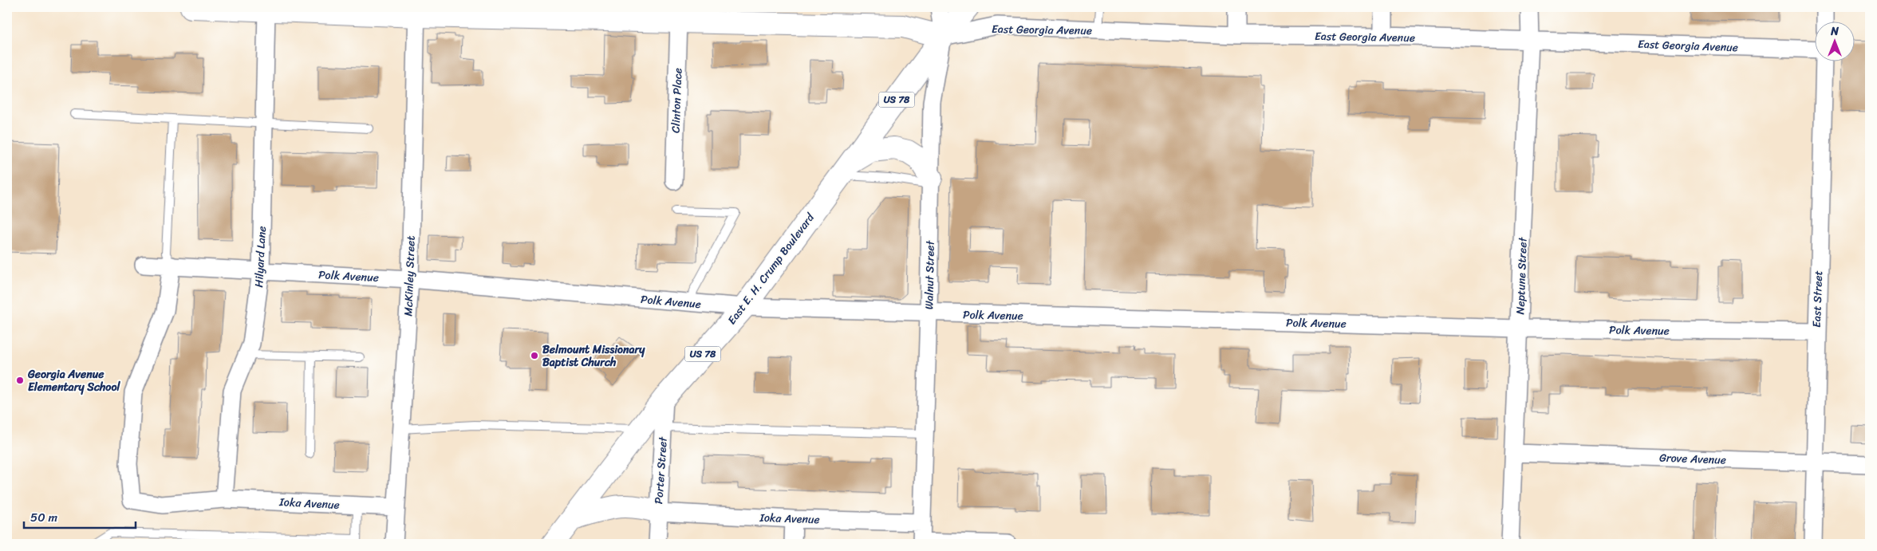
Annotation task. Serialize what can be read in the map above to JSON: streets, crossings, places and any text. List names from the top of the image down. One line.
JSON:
{"streets":{"main road":["East Georgia Avenue","US 78","East E. H. Crump Boulevard"],"street":["Clinton Place","Hilyard Lane","Walnut Street","Polk Avenue","McKinley Street","Neptune Street","East Street","Grove Avenue","Porter Street","Ioka Avenue"]},"crossings":[["East Georgia Avenue","Clinton Place"],["East Georgia Avenue","Hilyard Lane"],["East Georgia Avenue","East E. H. Crump Boulevard"],["East Georgia Avenue","Walnut Street"],["East Georgia Avenue","McKinley Street"],["East Georgia Avenue","Neptune Street"],["Hilyard Lane","Polk Avenue"],["Hilyard Lane","Ioka Avenue"],["East E. H. Crump Boulevard","Walnut Street"],["East E. H. Crump Boulevard","Polk Avenue"],["East E. H. Crump Boulevard","Porter Street"],["Walnut Street","Polk Avenue"],["Walnut Street","Ioka Avenue"],["Polk Avenue","McKinley Street"],["Polk Avenue","Neptune Street"],["Polk Avenue","East Street"],["McKinley Street","Ioka Avenue"],["Neptune Street","Grove Avenue"],["East Street","Grove Avenue"],["Porter Street","Ioka Avenue"]],"places":["Belmount Missionary Baptist Church","Georgia Avenue Elementary School"],"scale_bar":"50 m","north":"top"}
